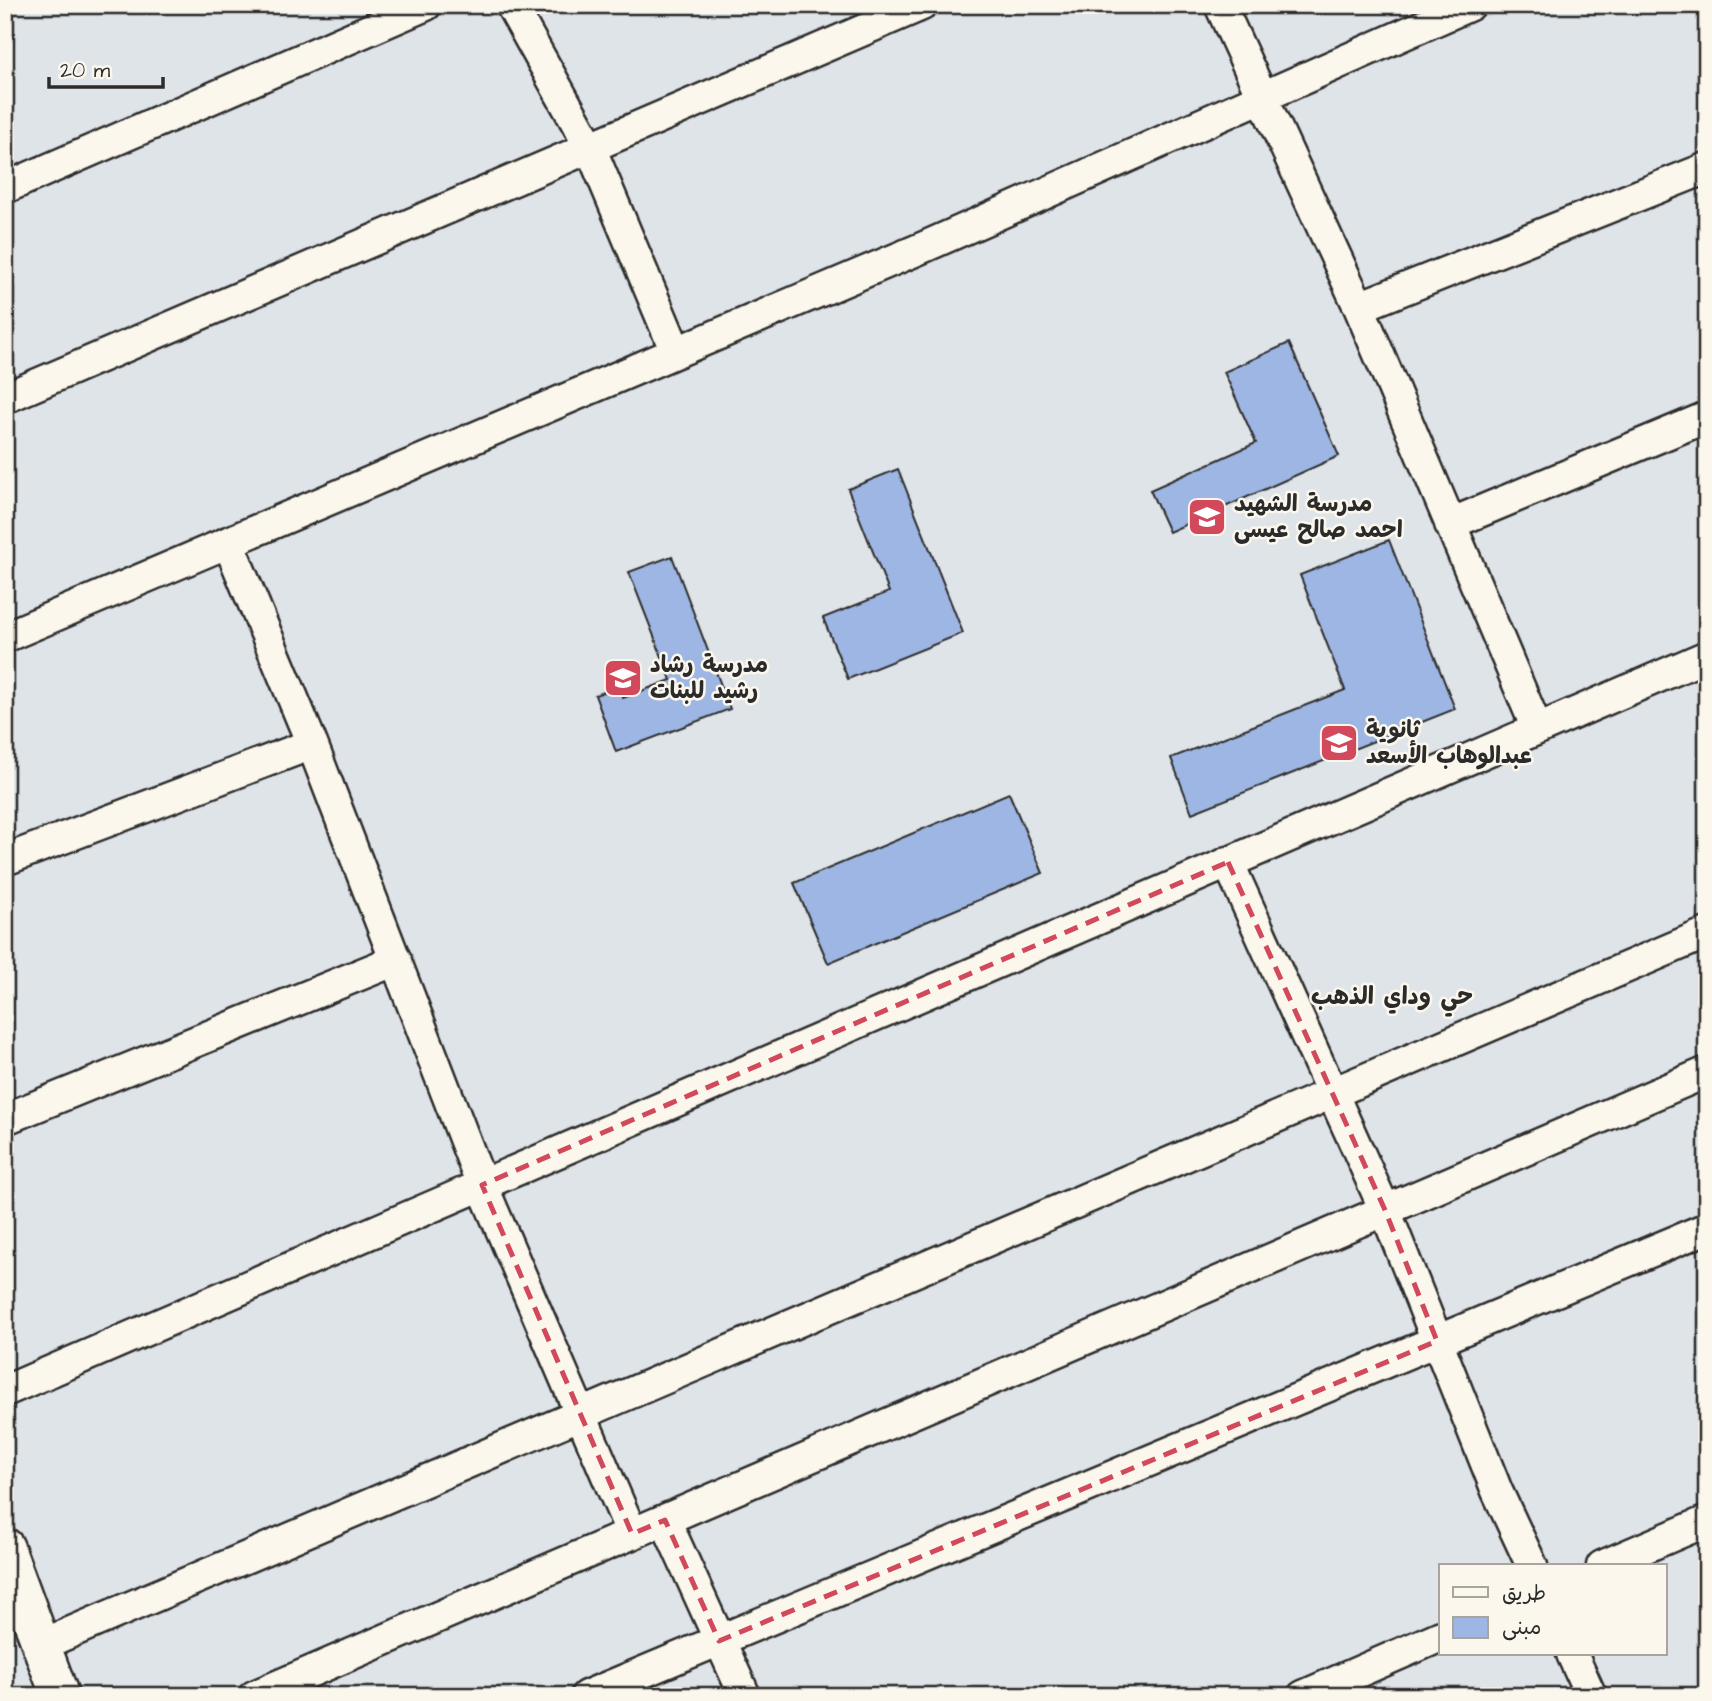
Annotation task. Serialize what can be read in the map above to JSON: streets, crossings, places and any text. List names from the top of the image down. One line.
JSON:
{"districts":["حي وداي الذهب"],"places":{"school or university":["مدرسة الشهيد احمد صالح عيسى","مدرسة رشاد رشيد للبنات","ثانوية عبدالوهاب الأسعد"]},"legend":["طريق","مبنى"],"scale_bar":"20 m"}
